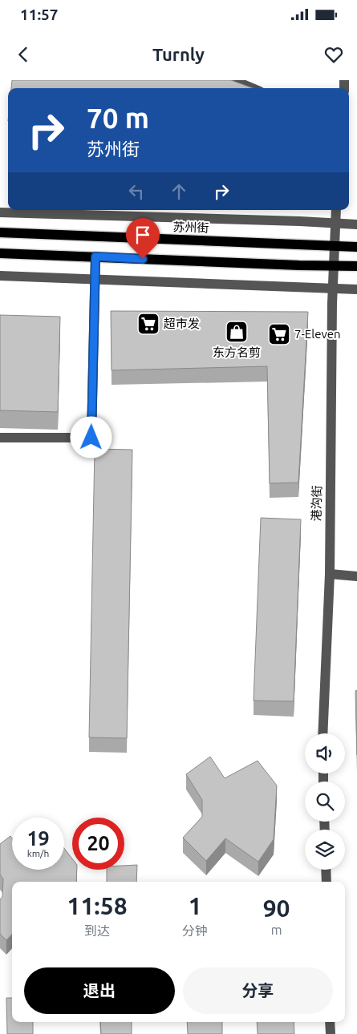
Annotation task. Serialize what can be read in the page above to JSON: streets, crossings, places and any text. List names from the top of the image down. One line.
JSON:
{"streets":{"main road":["苏州街"],"street":["港沟街"]},"crossings":[["苏州街","港沟街"]],"places":{"supermarket":["超市发","7-Eleven"],"shop":["东方名剪"]},"page":{"status":"11:57","header":"Turnly","turn":["70 m","苏州街"],"speed":"19 km/h","limit":"20","eta":["11:58","到达","1","分钟","90","m"],"buttons":["退出","分享"]}}
